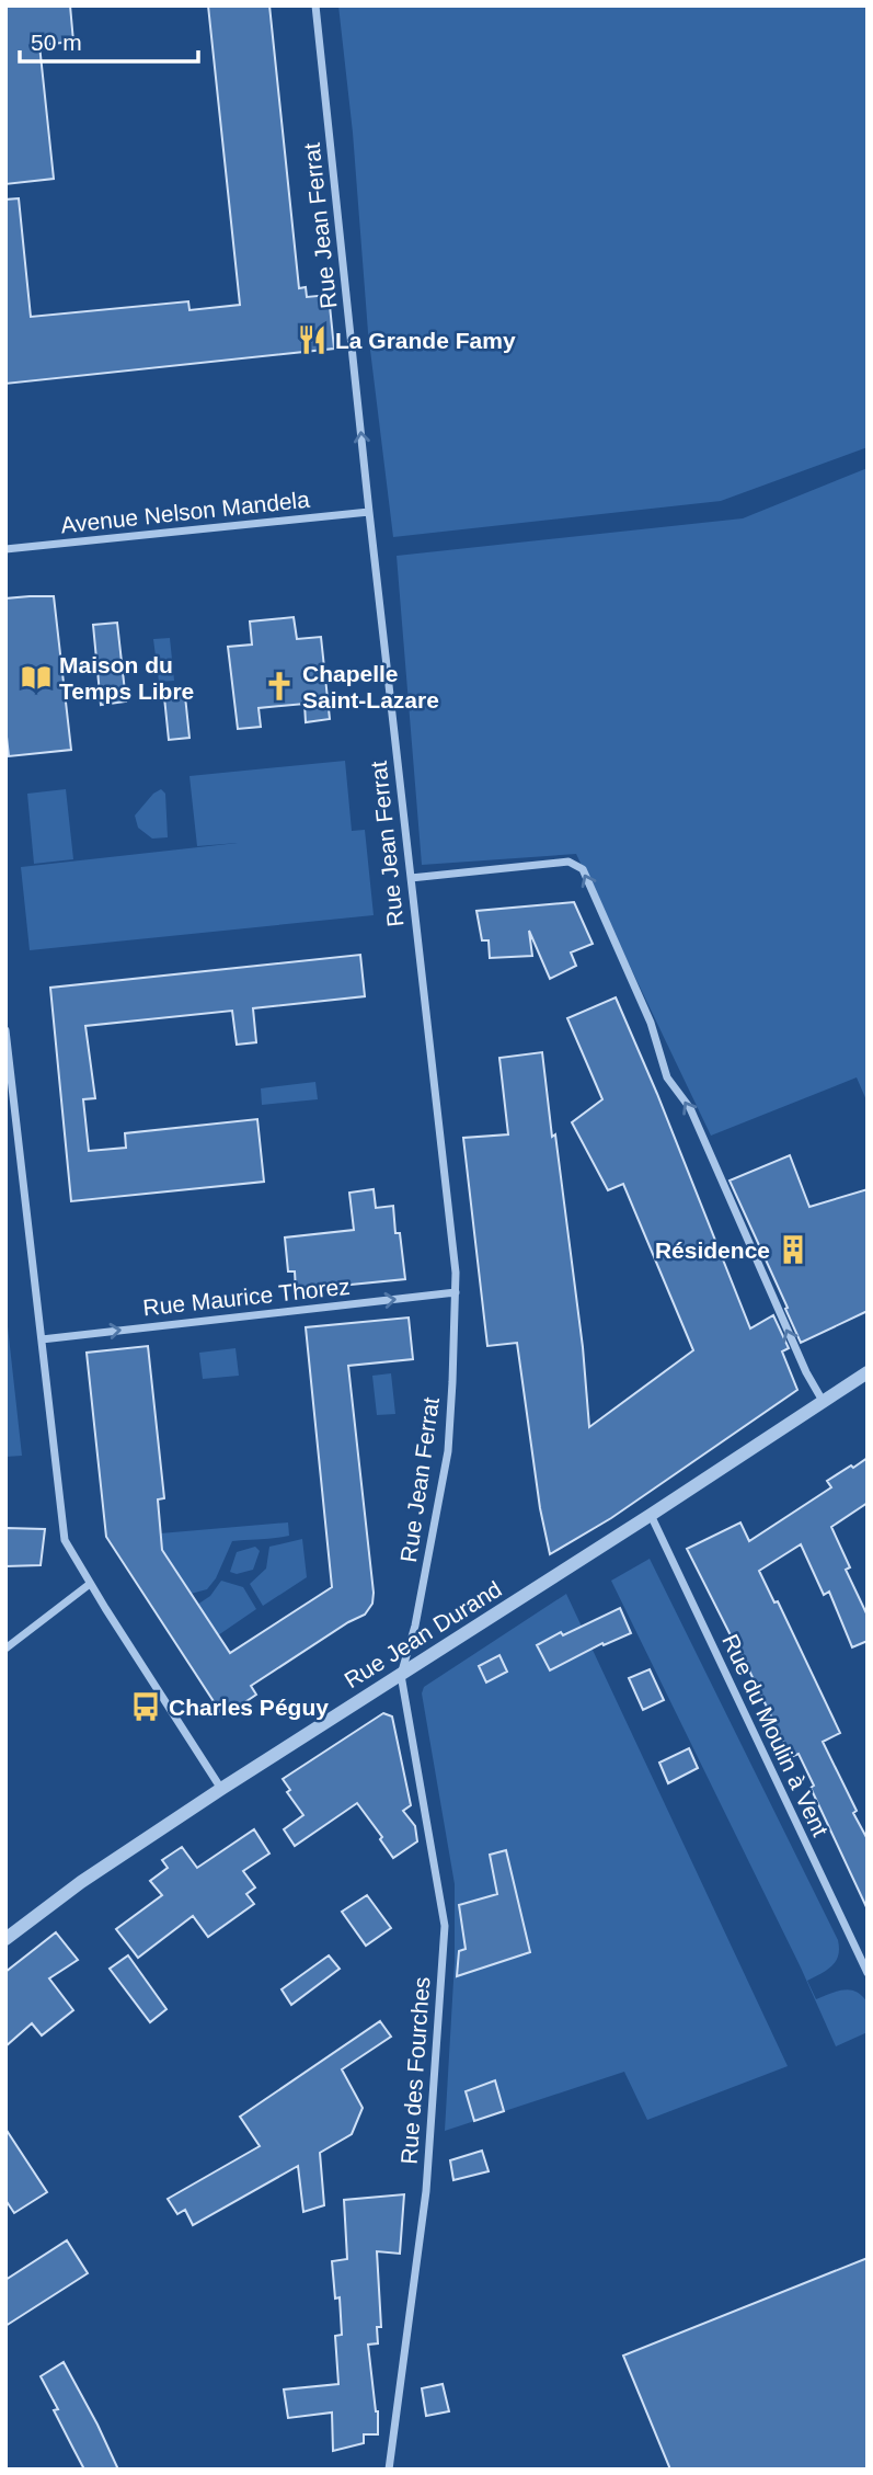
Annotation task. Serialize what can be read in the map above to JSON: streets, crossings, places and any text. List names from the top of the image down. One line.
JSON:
{"streets":{"street":["Rue Jean Ferrat","Avenue Nelson Mandela","Rue Maurice Thorez","Rue Jean Durand","Rue du Moulin à Vent","Rue des Fourches"]},"crossings":[["Rue Jean Ferrat","Avenue Nelson Mandela"],["Rue Jean Ferrat","Rue Maurice Thorez"],["Rue Jean Ferrat","Rue Jean Durand"],["Rue Jean Ferrat","Rue des Fourches"],["Rue Jean Durand","Rue du Moulin à Vent"],["Rue Jean Durand","Rue des Fourches"]],"one_way":["Rue Maurice Thorez"],"places":{"restaurant":["La Grande Famy"],"library":["Maison du Temps Libre"],"church":["Chapelle Saint-Lazare"],"building":["Résidence"],"bus stop":["Charles Péguy"]},"scale_bar":"50 m"}
